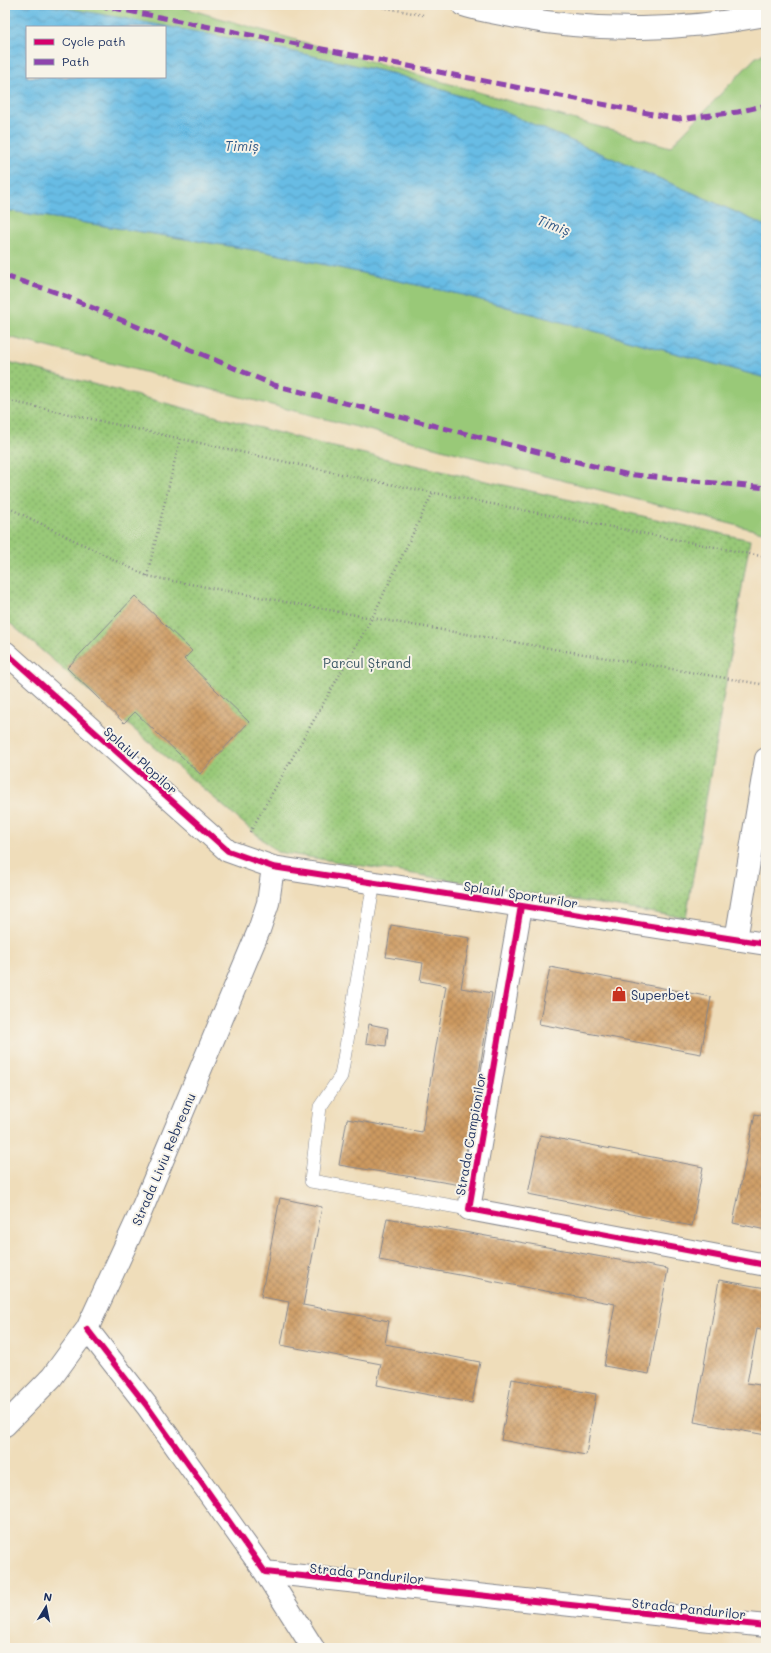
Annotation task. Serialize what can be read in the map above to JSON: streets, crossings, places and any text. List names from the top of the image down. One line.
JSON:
{"streets":{"street":["Splaiul Plopilor","Splaiul Sporturilor","Strada Campionilor","Strada Liviu Rebreanu","Strada Pandurilor"]},"crossings":[["Splaiul Plopilor","Splaiul Sporturilor"],["Splaiul Plopilor","Strada Liviu Rebreanu"],["Splaiul Sporturilor","Strada Campionilor"],["Splaiul Sporturilor","Strada Liviu Rebreanu"]],"water":["Timiș"],"parks":["Parcul Ștrand"],"places":{"shop":["Superbet"]},"legend":["Cycle path","Path"],"north":"top"}
